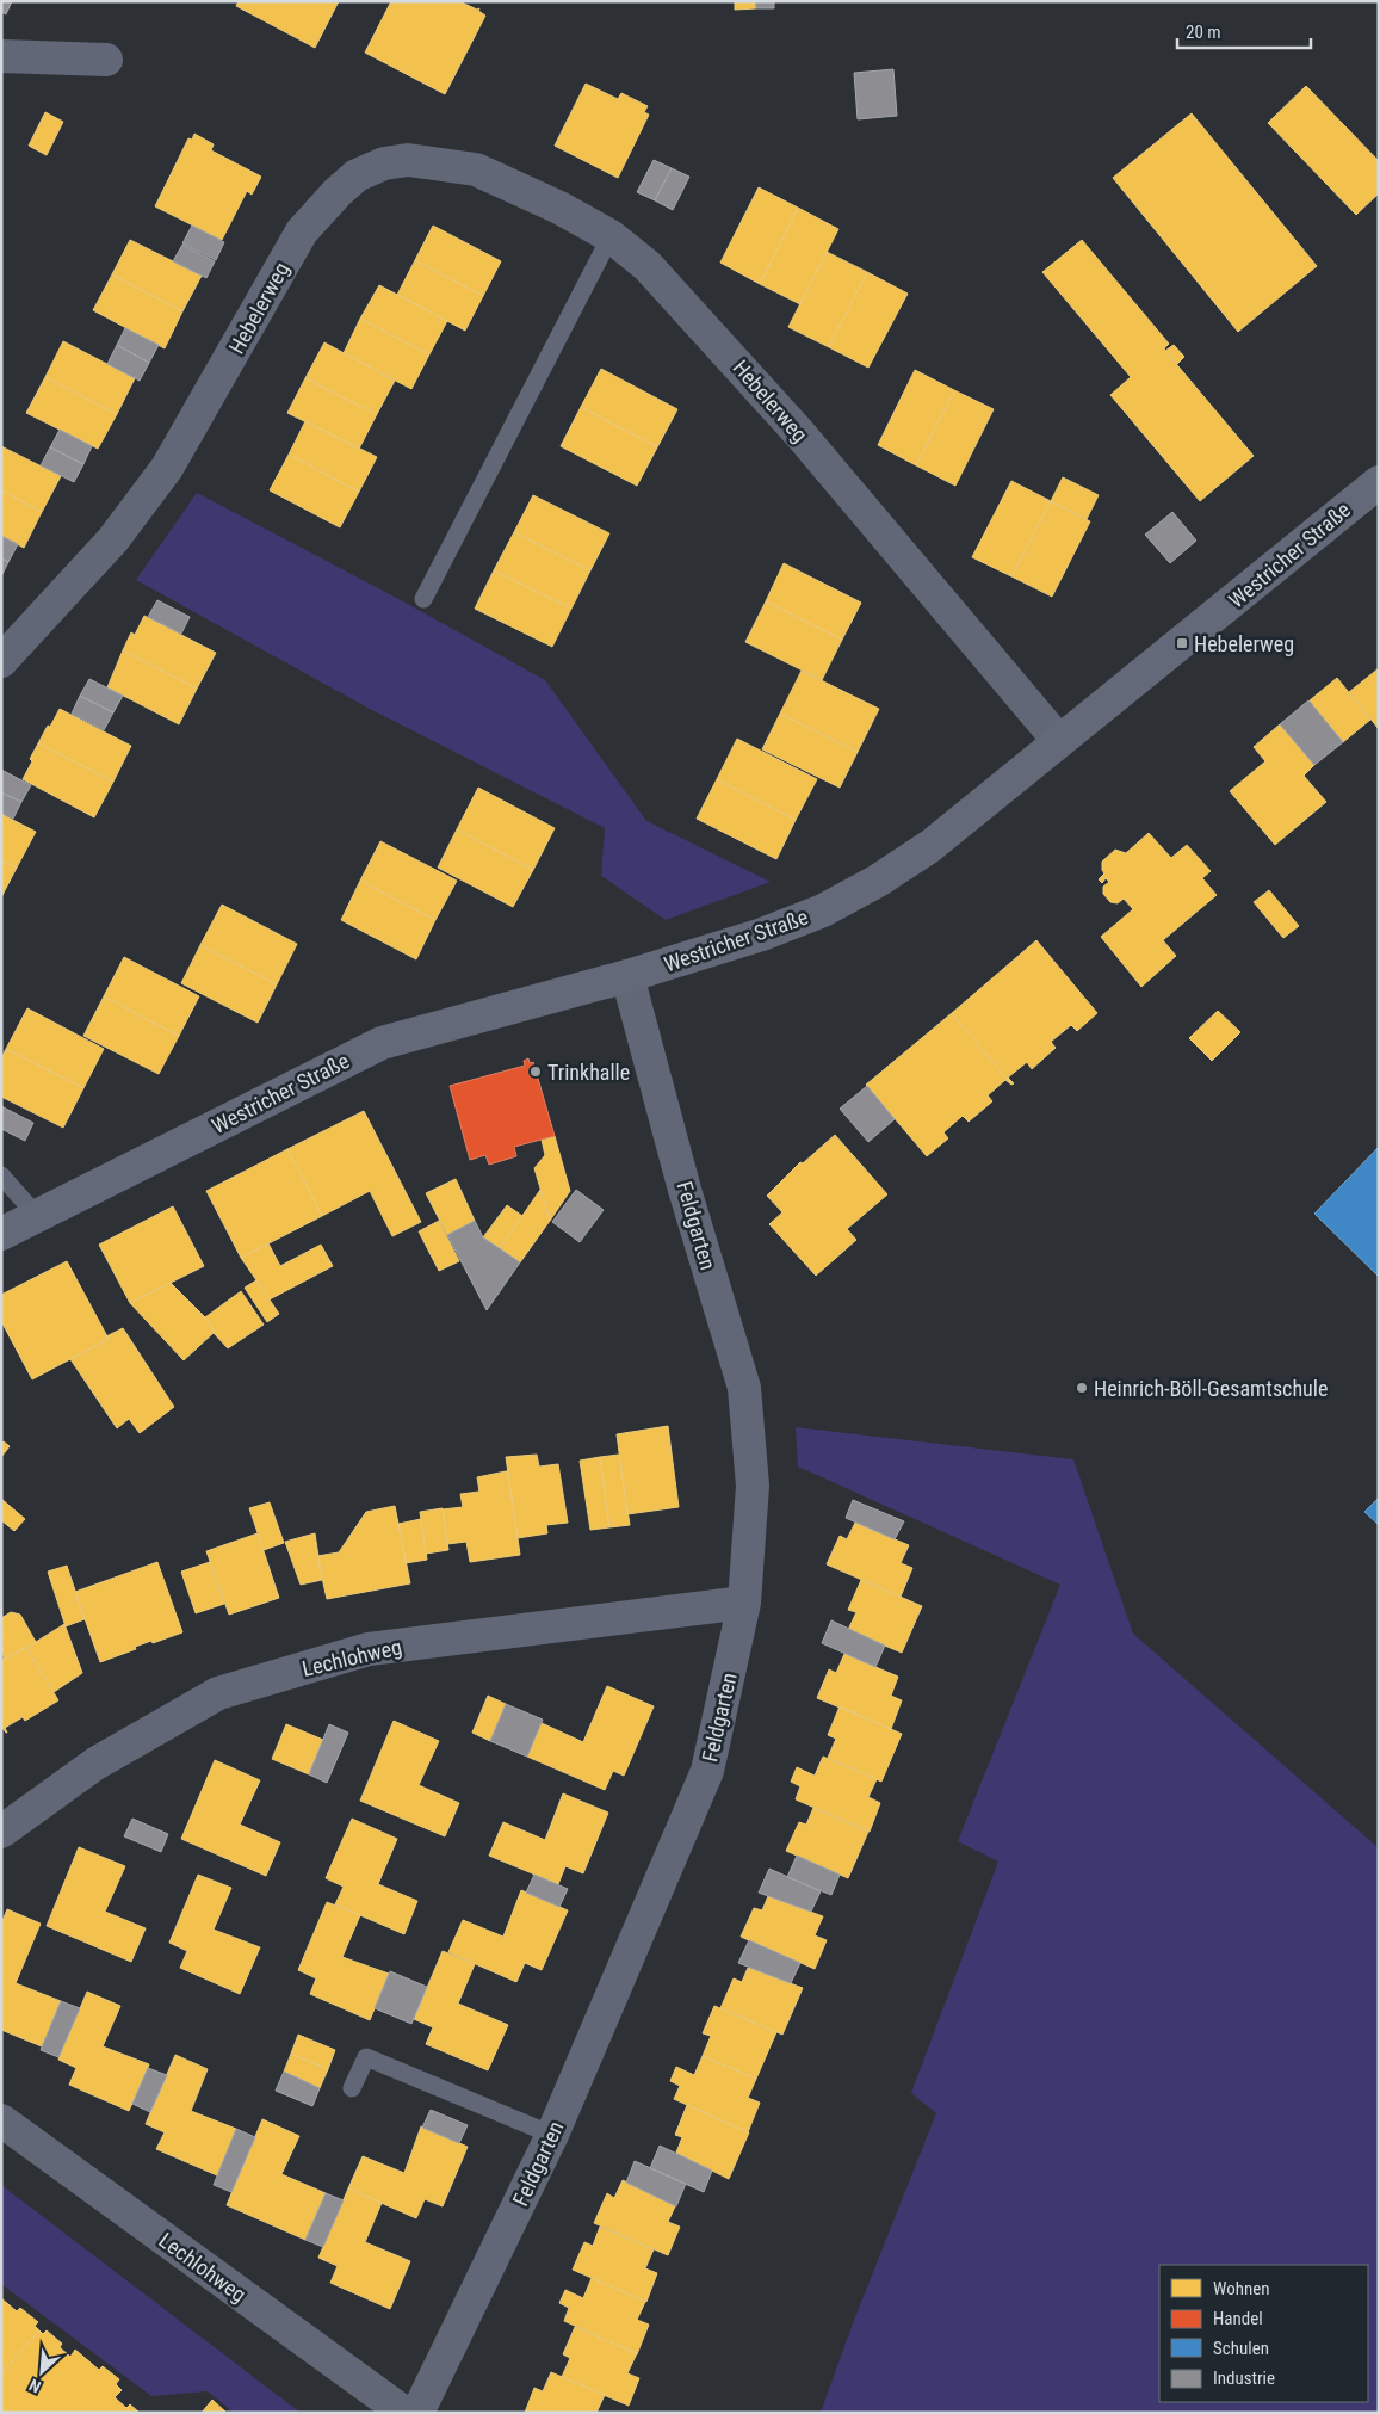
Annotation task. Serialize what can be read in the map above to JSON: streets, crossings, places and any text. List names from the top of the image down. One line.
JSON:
{"streets":{"street":["Hebelerweg","Westricher Straße","Feldgarten","Lechlohweg"]},"crossings":[["Hebelerweg","Westricher Straße"],["Westricher Straße","Feldgarten"],["Feldgarten","Lechlohweg"]],"places":{"transit":["Hebelerweg"],"other":["Trinkhalle","Heinrich-Böll-Gesamtschule"]},"legend":["Wohnen","Handel","Schulen","Industrie"],"scale_bar":"20 m","north":"bottom left"}
